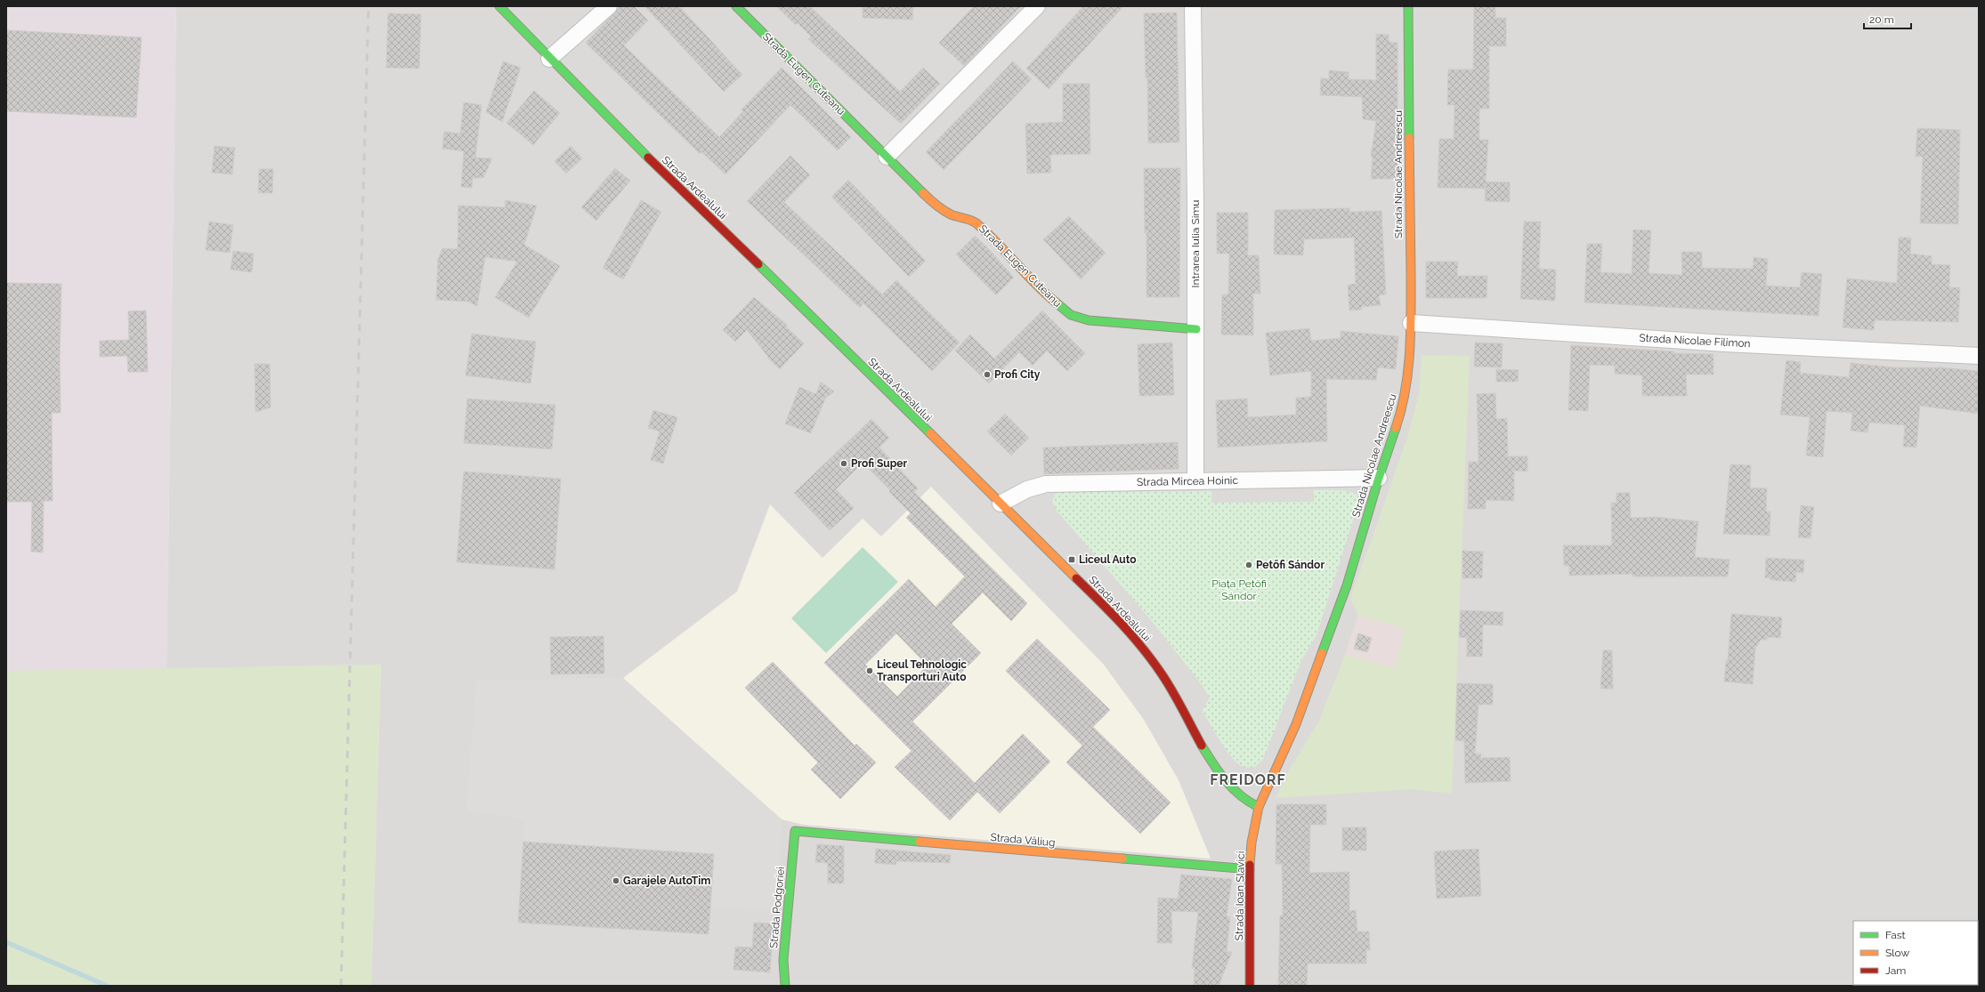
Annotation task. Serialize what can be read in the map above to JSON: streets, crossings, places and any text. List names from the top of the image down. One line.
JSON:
{"streets":{"street":["Strada Eugen Cuteanu","Strada Nicolae Andreescu","Strada Ardealului","Intrarea Iulia Simu","Strada Nicolae Filimon","Strada Mircea Hoinic","Strada Văliug","Strada Ioan Slavici","Strada Podgoriei"]},"crossings":[["Strada Eugen Cuteanu","Intrarea Iulia Simu"],["Strada Nicolae Andreescu","Strada Ardealului"],["Strada Nicolae Andreescu","Strada Nicolae Filimon"],["Strada Nicolae Andreescu","Strada Mircea Hoinic"],["Strada Nicolae Andreescu","Strada Ioan Slavici"],["Strada Ardealului","Strada Mircea Hoinic"],["Strada Ardealului","Strada Ioan Slavici"],["Intrarea Iulia Simu","Strada Mircea Hoinic"],["Strada Văliug","Strada Ioan Slavici"],["Strada Văliug","Strada Podgoriei"]],"districts":["FREIDORF"],"parks":["Piața Petőfi Sándor"],"places":{"other":["Profi City","Profi Super","Petőfi Sándor","Liceul Tehnologic Transporturi Auto","Garajele AutoTim"],"transit":["Liceul Auto"]},"legend":["Fast","Slow","Jam"],"scale_bar":"20 m"}
